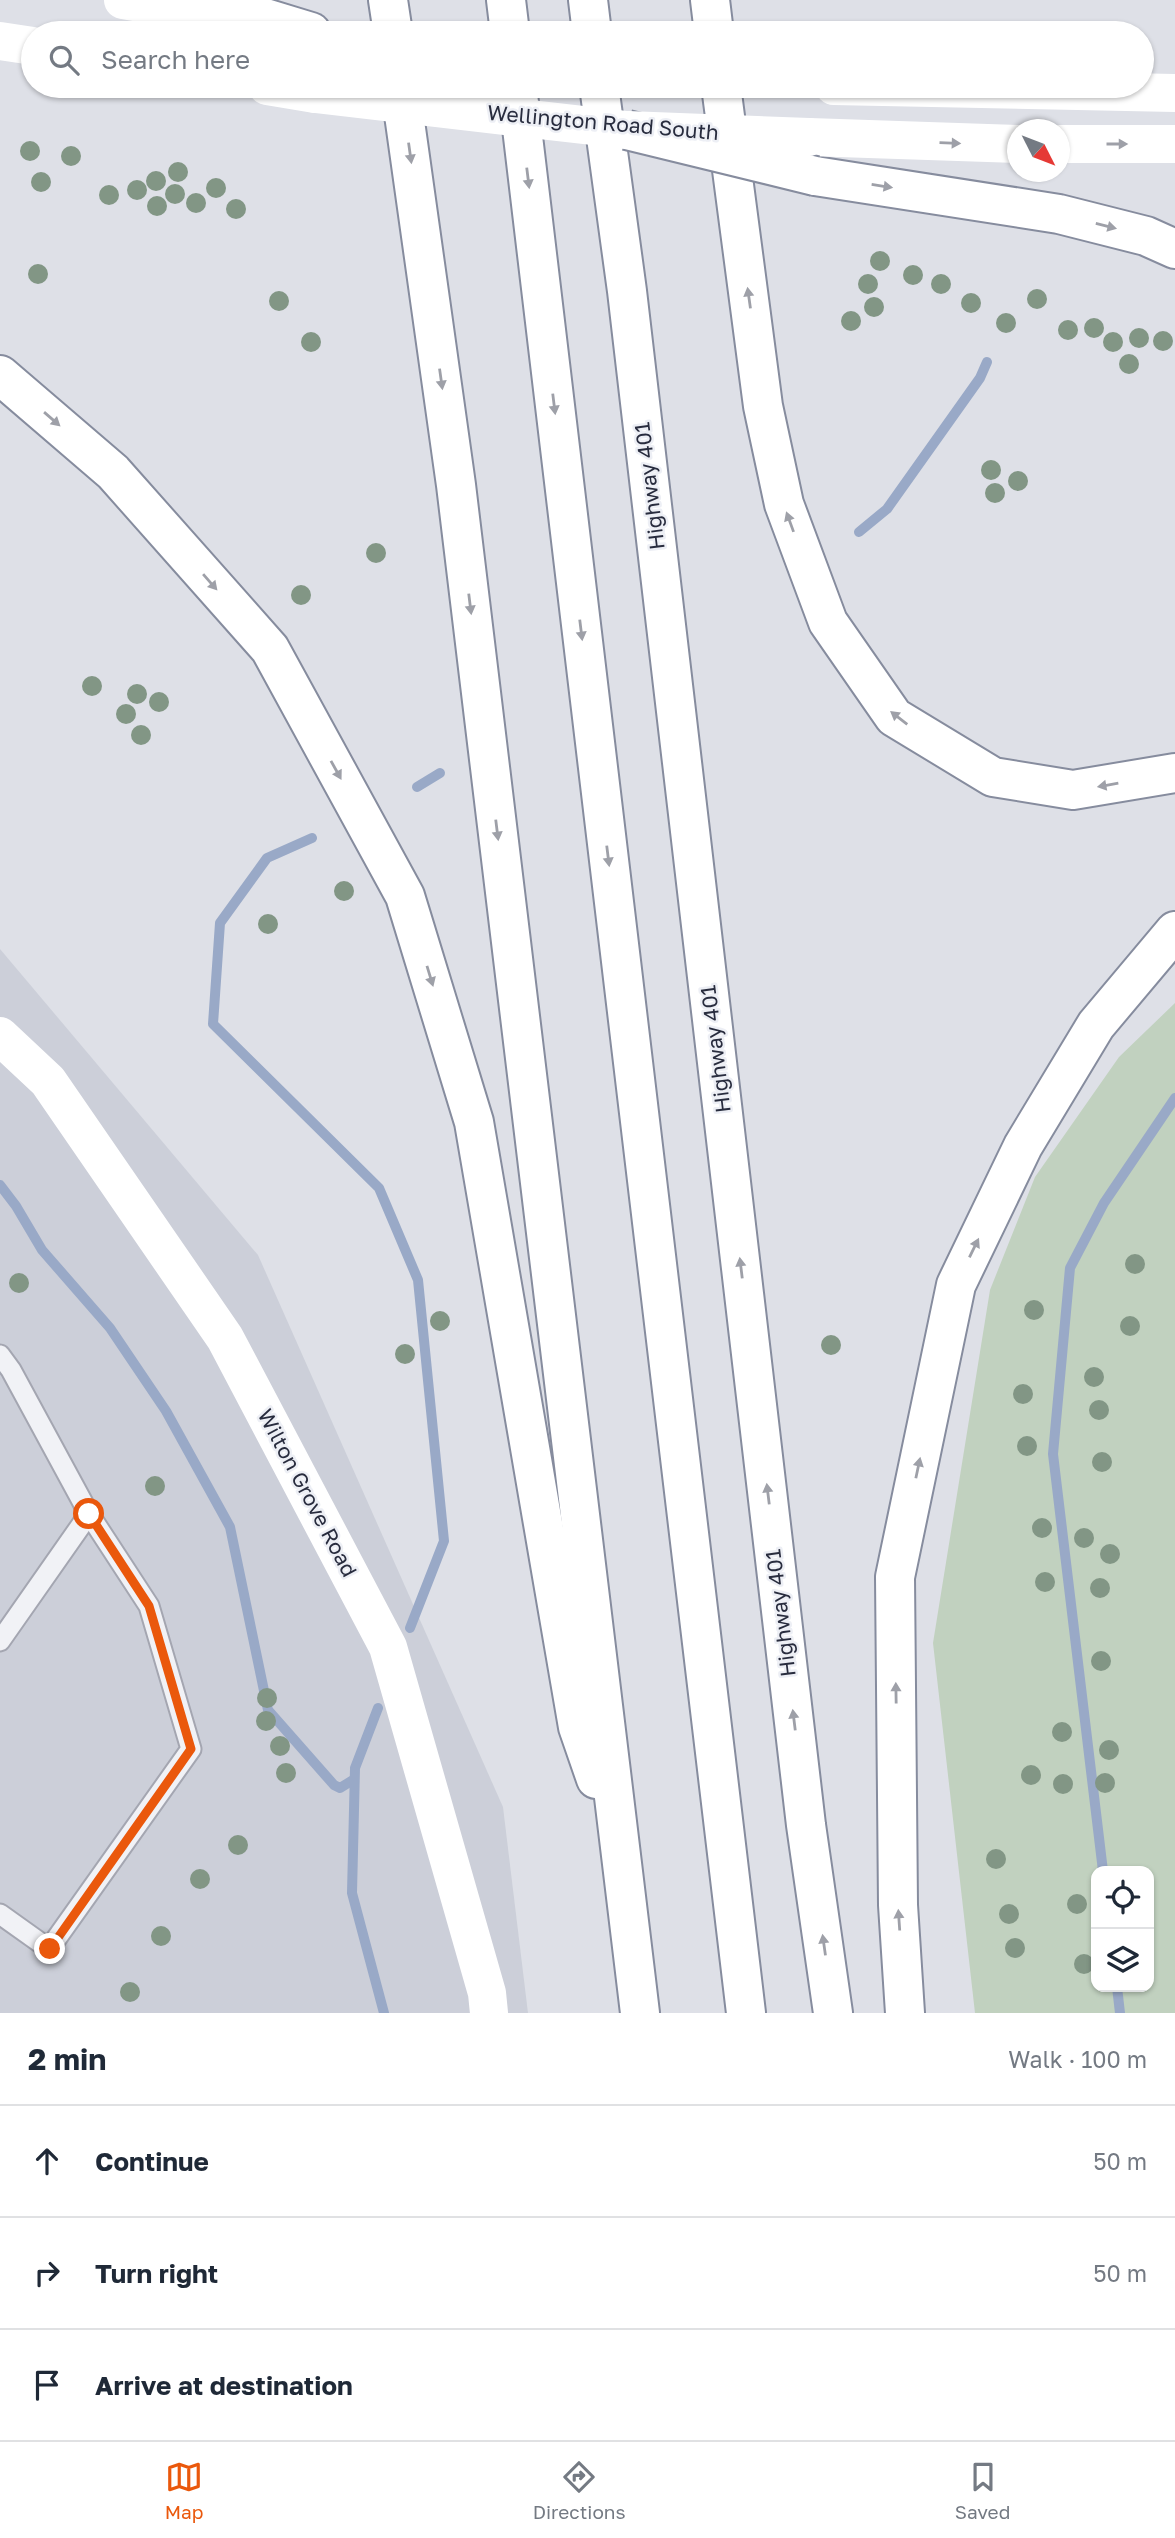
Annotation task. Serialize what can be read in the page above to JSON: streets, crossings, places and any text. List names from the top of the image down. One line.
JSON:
{"streets":{"main road":["Wellington Road South","Highway 401","Wilton Grove Road"]},"north":"bottom right","page":{"search":"Search here","heading":["2 min","Walk · 100 m"],"list":[["Continue","50 m"],["Turn right","50 m"],"Arrive at destination"],"nav":["Map","Directions","Saved"]}}
